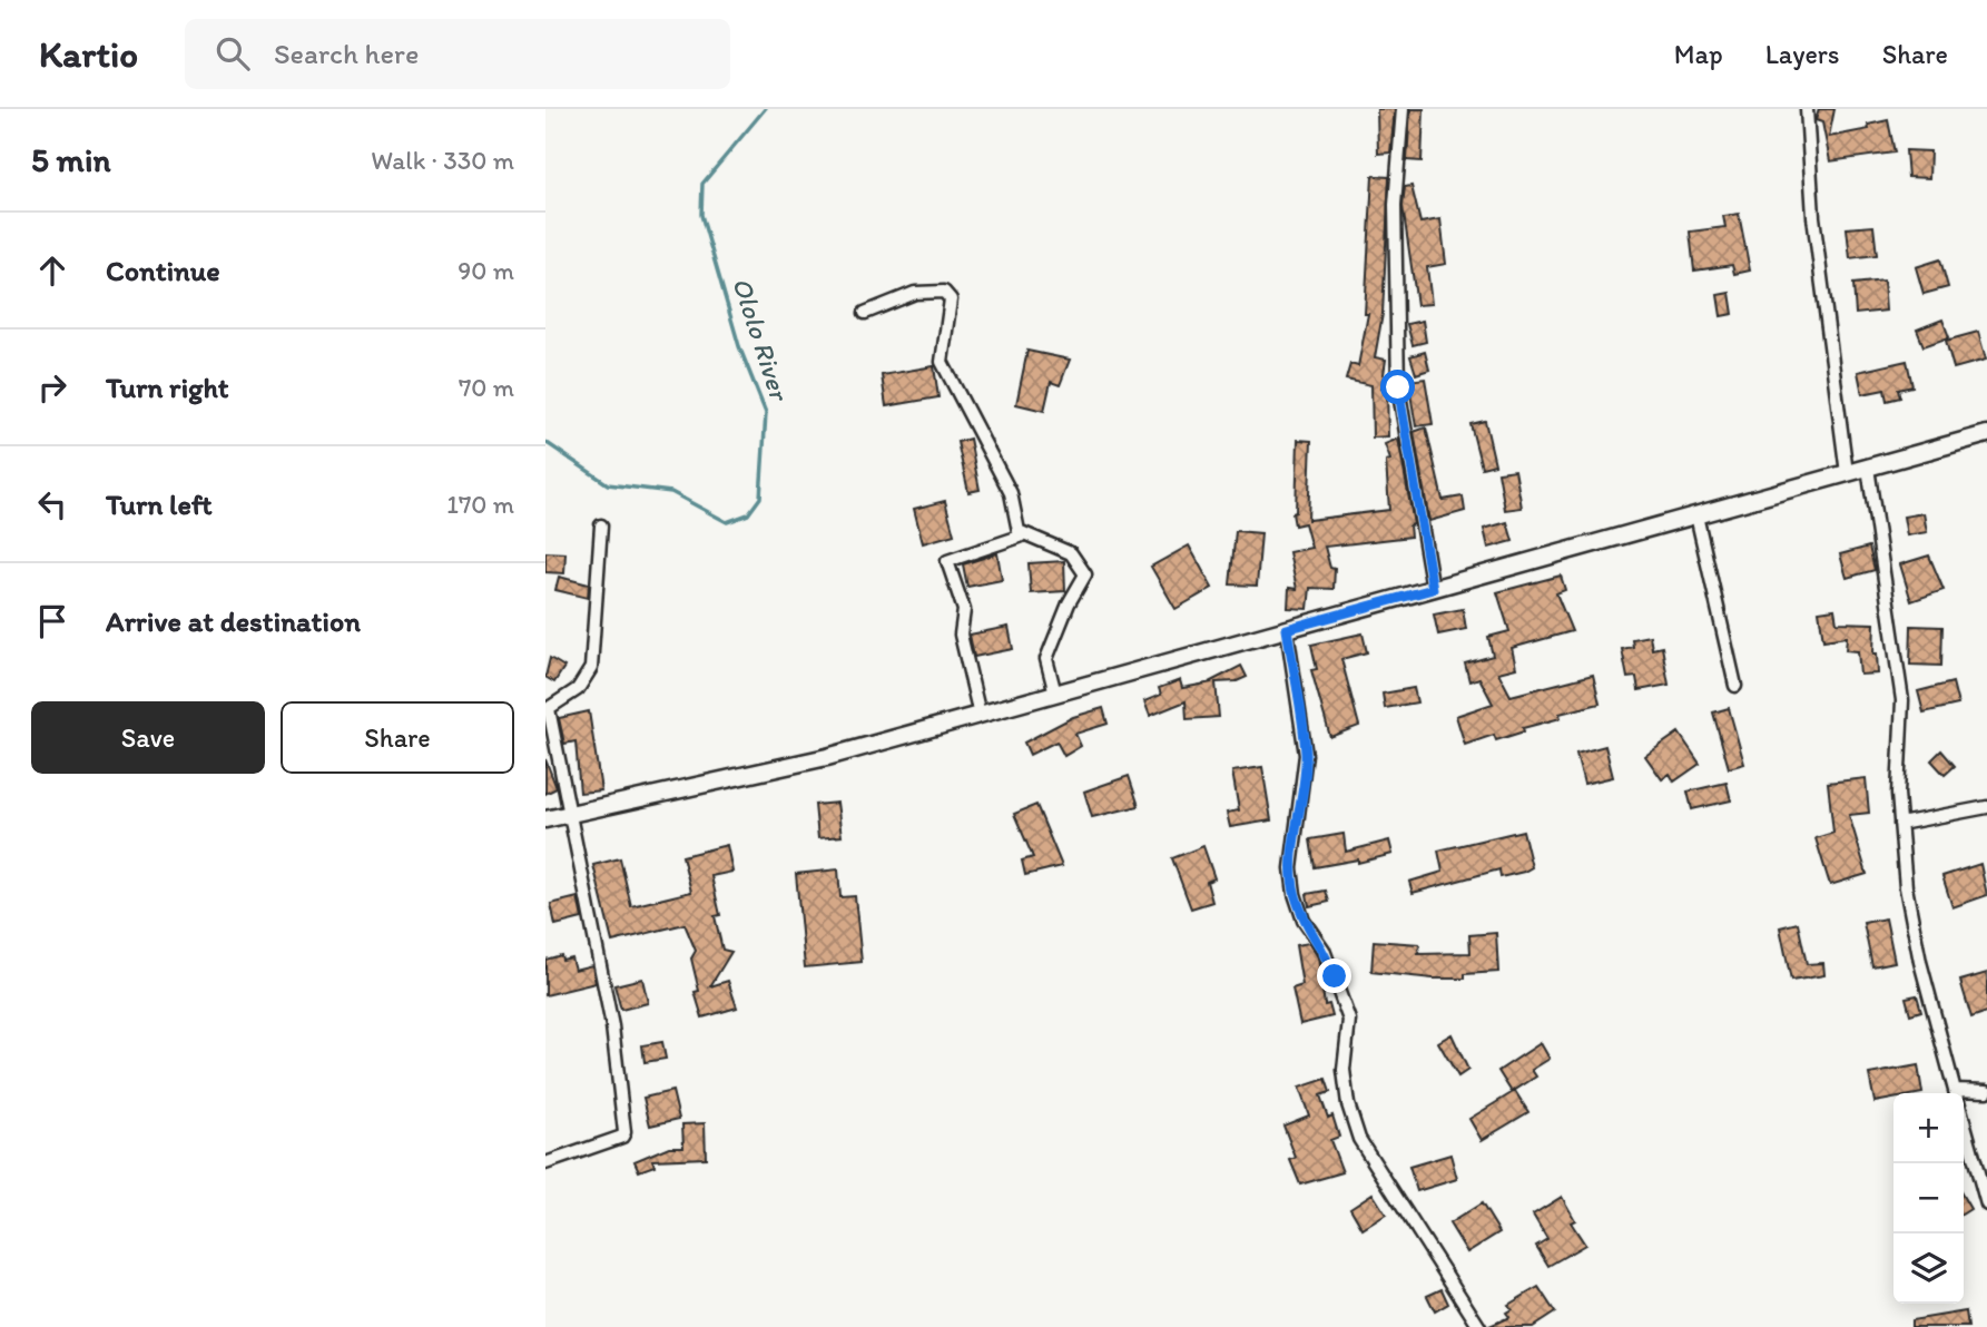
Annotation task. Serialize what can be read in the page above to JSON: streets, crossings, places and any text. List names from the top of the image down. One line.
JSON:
{"water":["Ololo River"],"page":{"header":"Kartio","search":"Search here","nav":["Map","Layers","Share"],"heading":["5 min","Walk · 330 m"],"list":[["Continue","90 m"],["Turn right","70 m"],["Turn left","170 m"],"Arrive at destination"],"buttons":["Save","Share"],"map_buttons":["+","−"]}}
